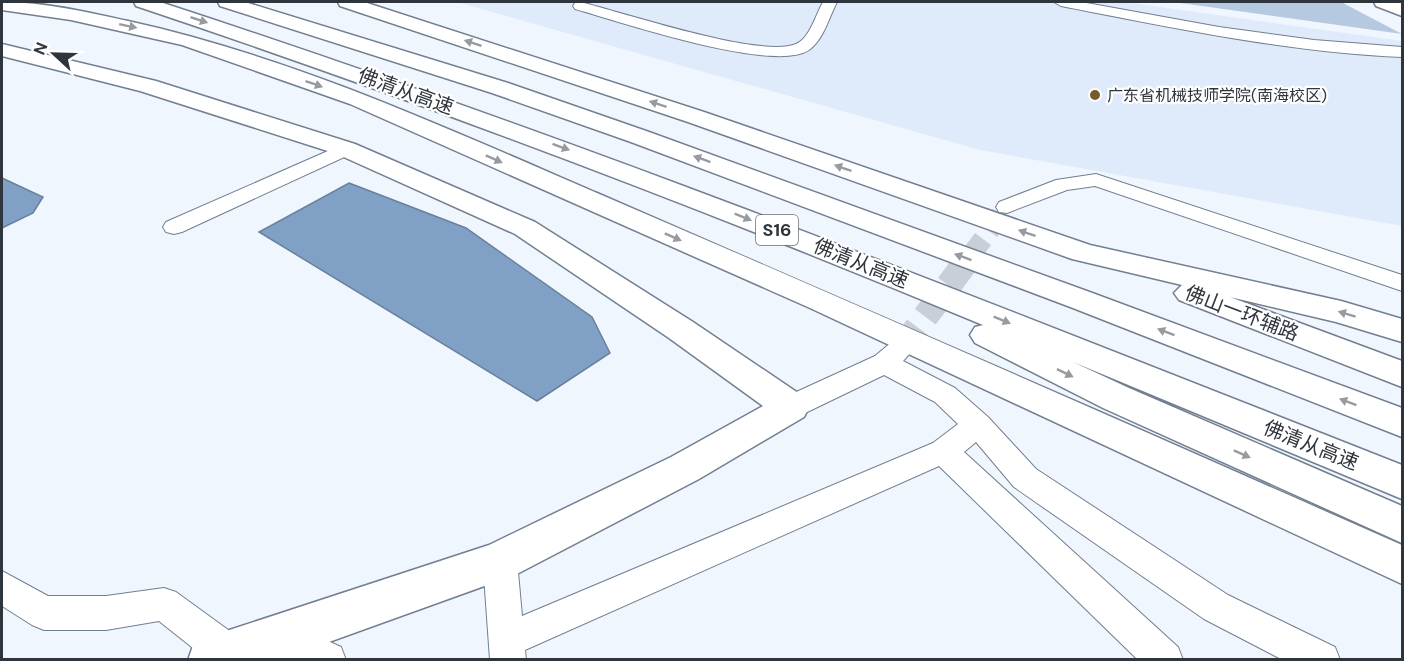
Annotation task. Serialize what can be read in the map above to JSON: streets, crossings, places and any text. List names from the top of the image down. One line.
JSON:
{"streets":{"main road":["佛清从高速","S16","佛山一环辅路"]},"places":["广东省机械技师学院(南海校区)"],"north":"left"}
